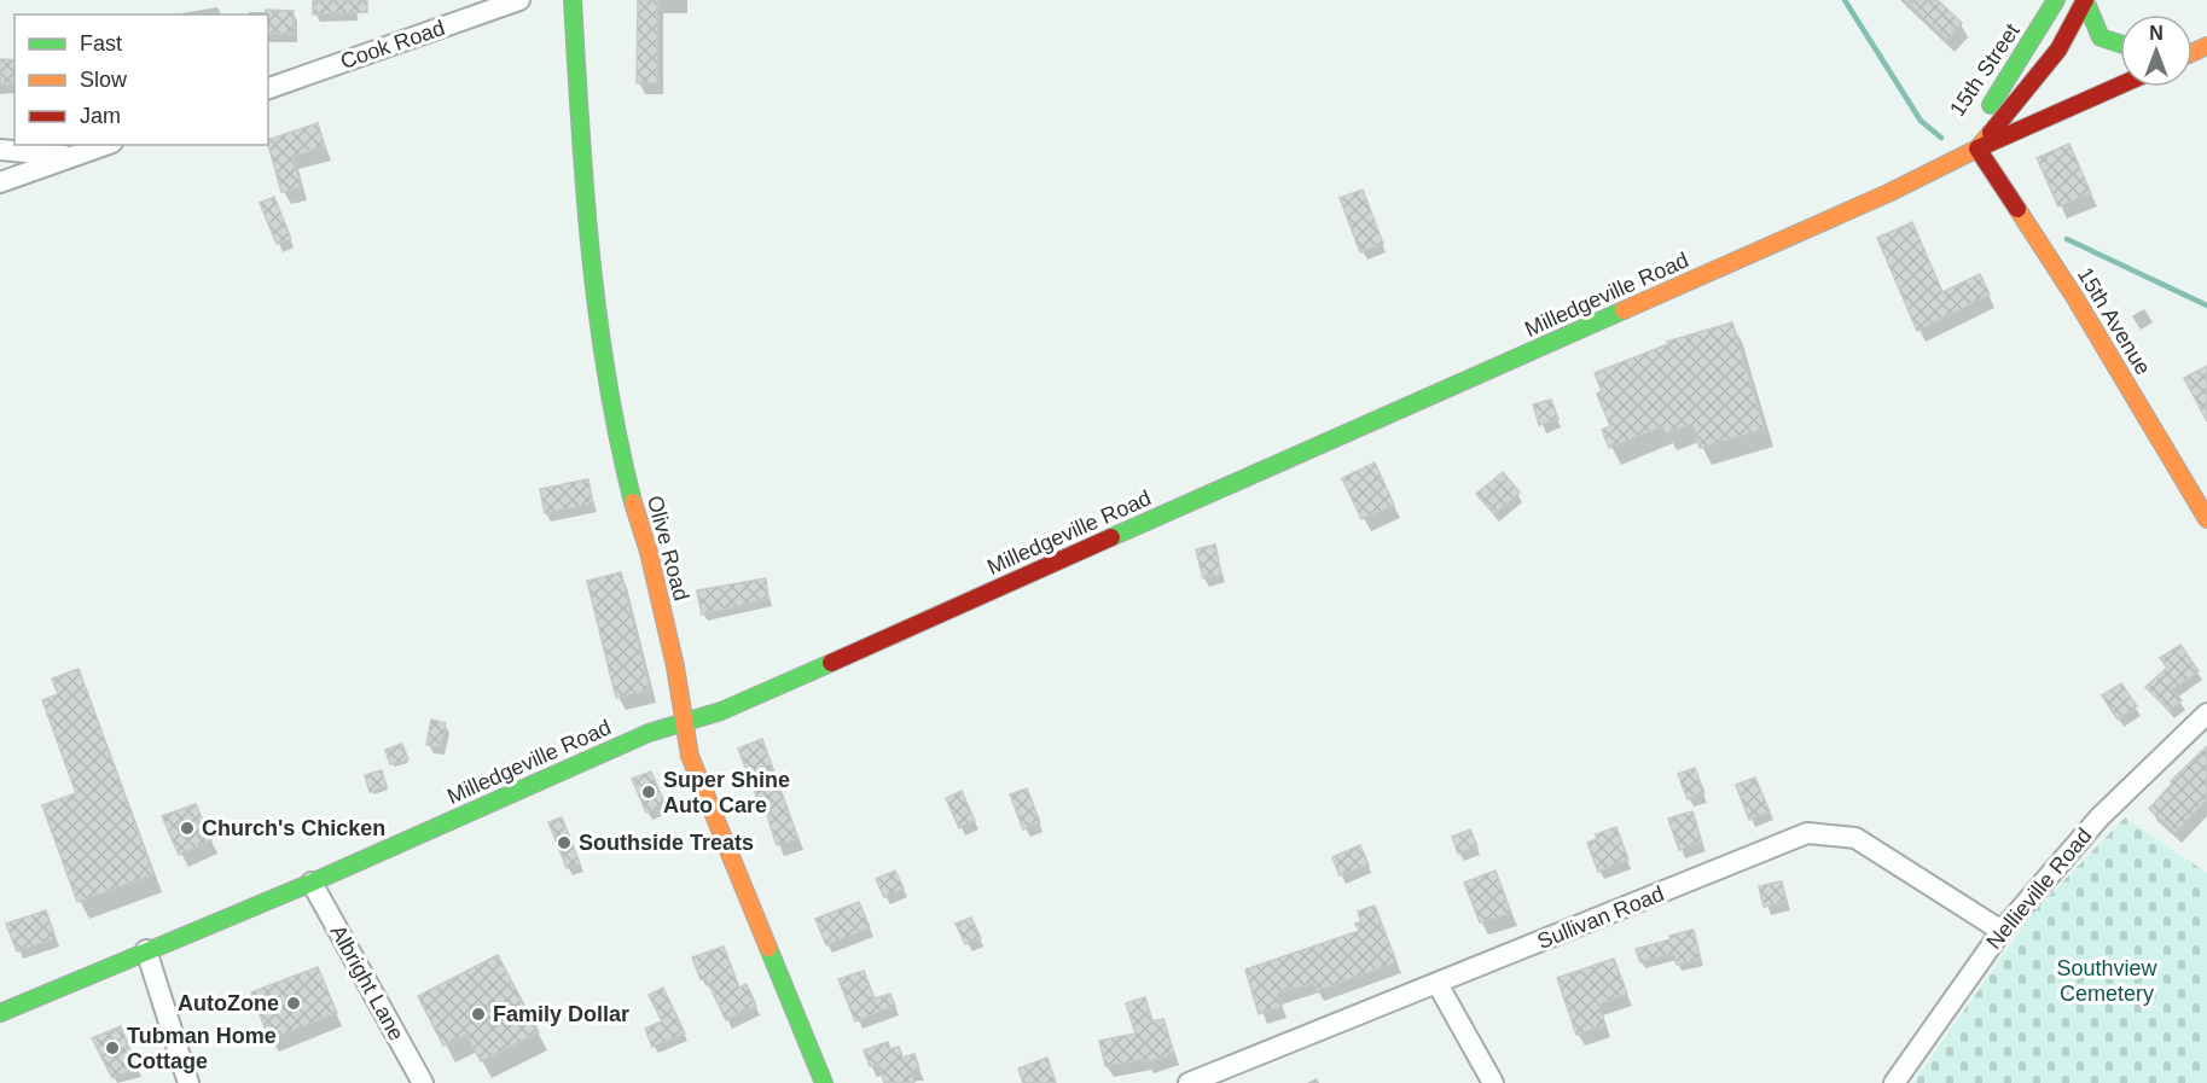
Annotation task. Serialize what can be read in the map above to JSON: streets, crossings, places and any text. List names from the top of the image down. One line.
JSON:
{"streets":{"main road":["15th Street","Milledgeville Road","15th Avenue","Olive Road"],"street":["Cook Road","Nellieville Road","Sullivan Road","Albright Lane"]},"crossings":[["15th Street","Milledgeville Road"],["15th Street","15th Avenue"],["Milledgeville Road","15th Avenue"],["Milledgeville Road","Olive Road"],["Milledgeville Road","Albright Lane"],["Nellieville Road","Sullivan Road"]],"parks":["Southview Cemetery"],"places":["Super Shine Auto Care","Church's Chicken","Southside Treats","AutoZone","Family Dollar","Tubman Home Cottage"],"legend":["Fast","Slow","Jam"],"north":"top"}
